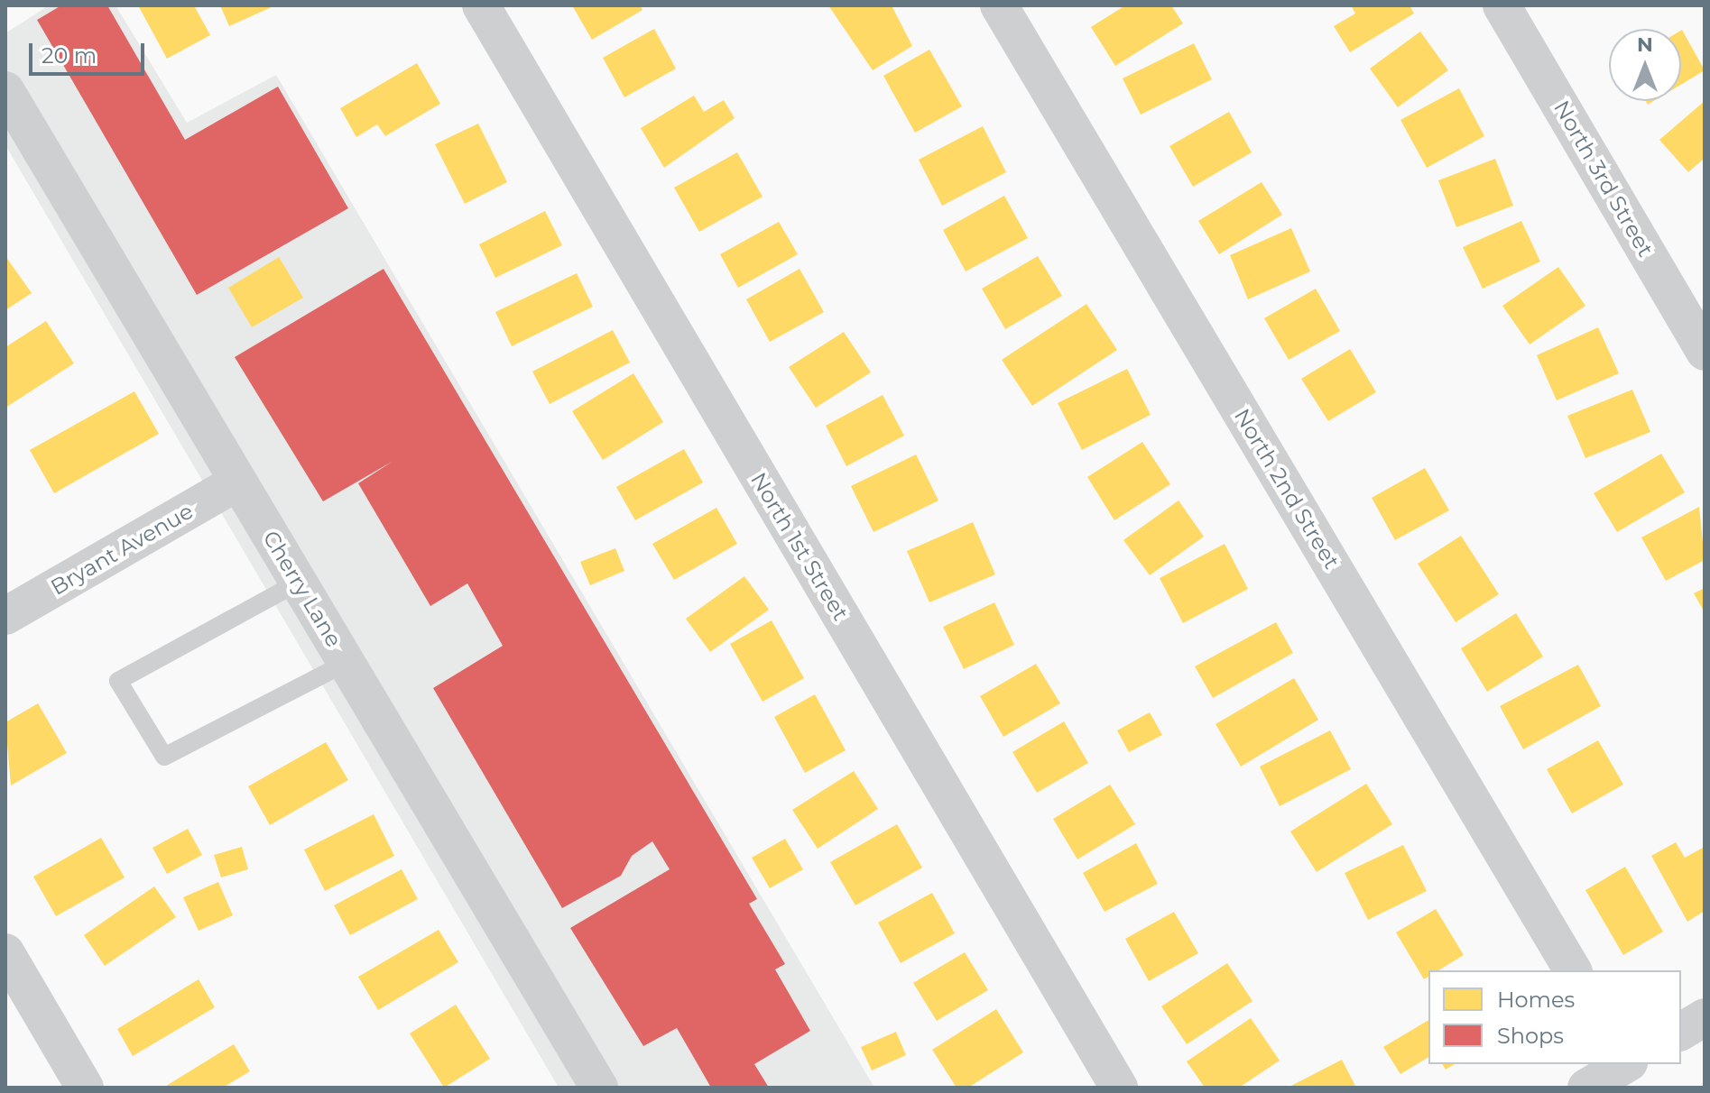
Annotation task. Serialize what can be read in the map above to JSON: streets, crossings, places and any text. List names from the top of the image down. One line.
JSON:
{"streets":{"street":["North 3rd Street","North 2nd Street","North 1st Street","Bryant Avenue","Cherry Lane"]},"crossings":[["Bryant Avenue","Cherry Lane"]],"legend":["Homes","Shops"],"scale_bar":"20 m","north":"top"}
